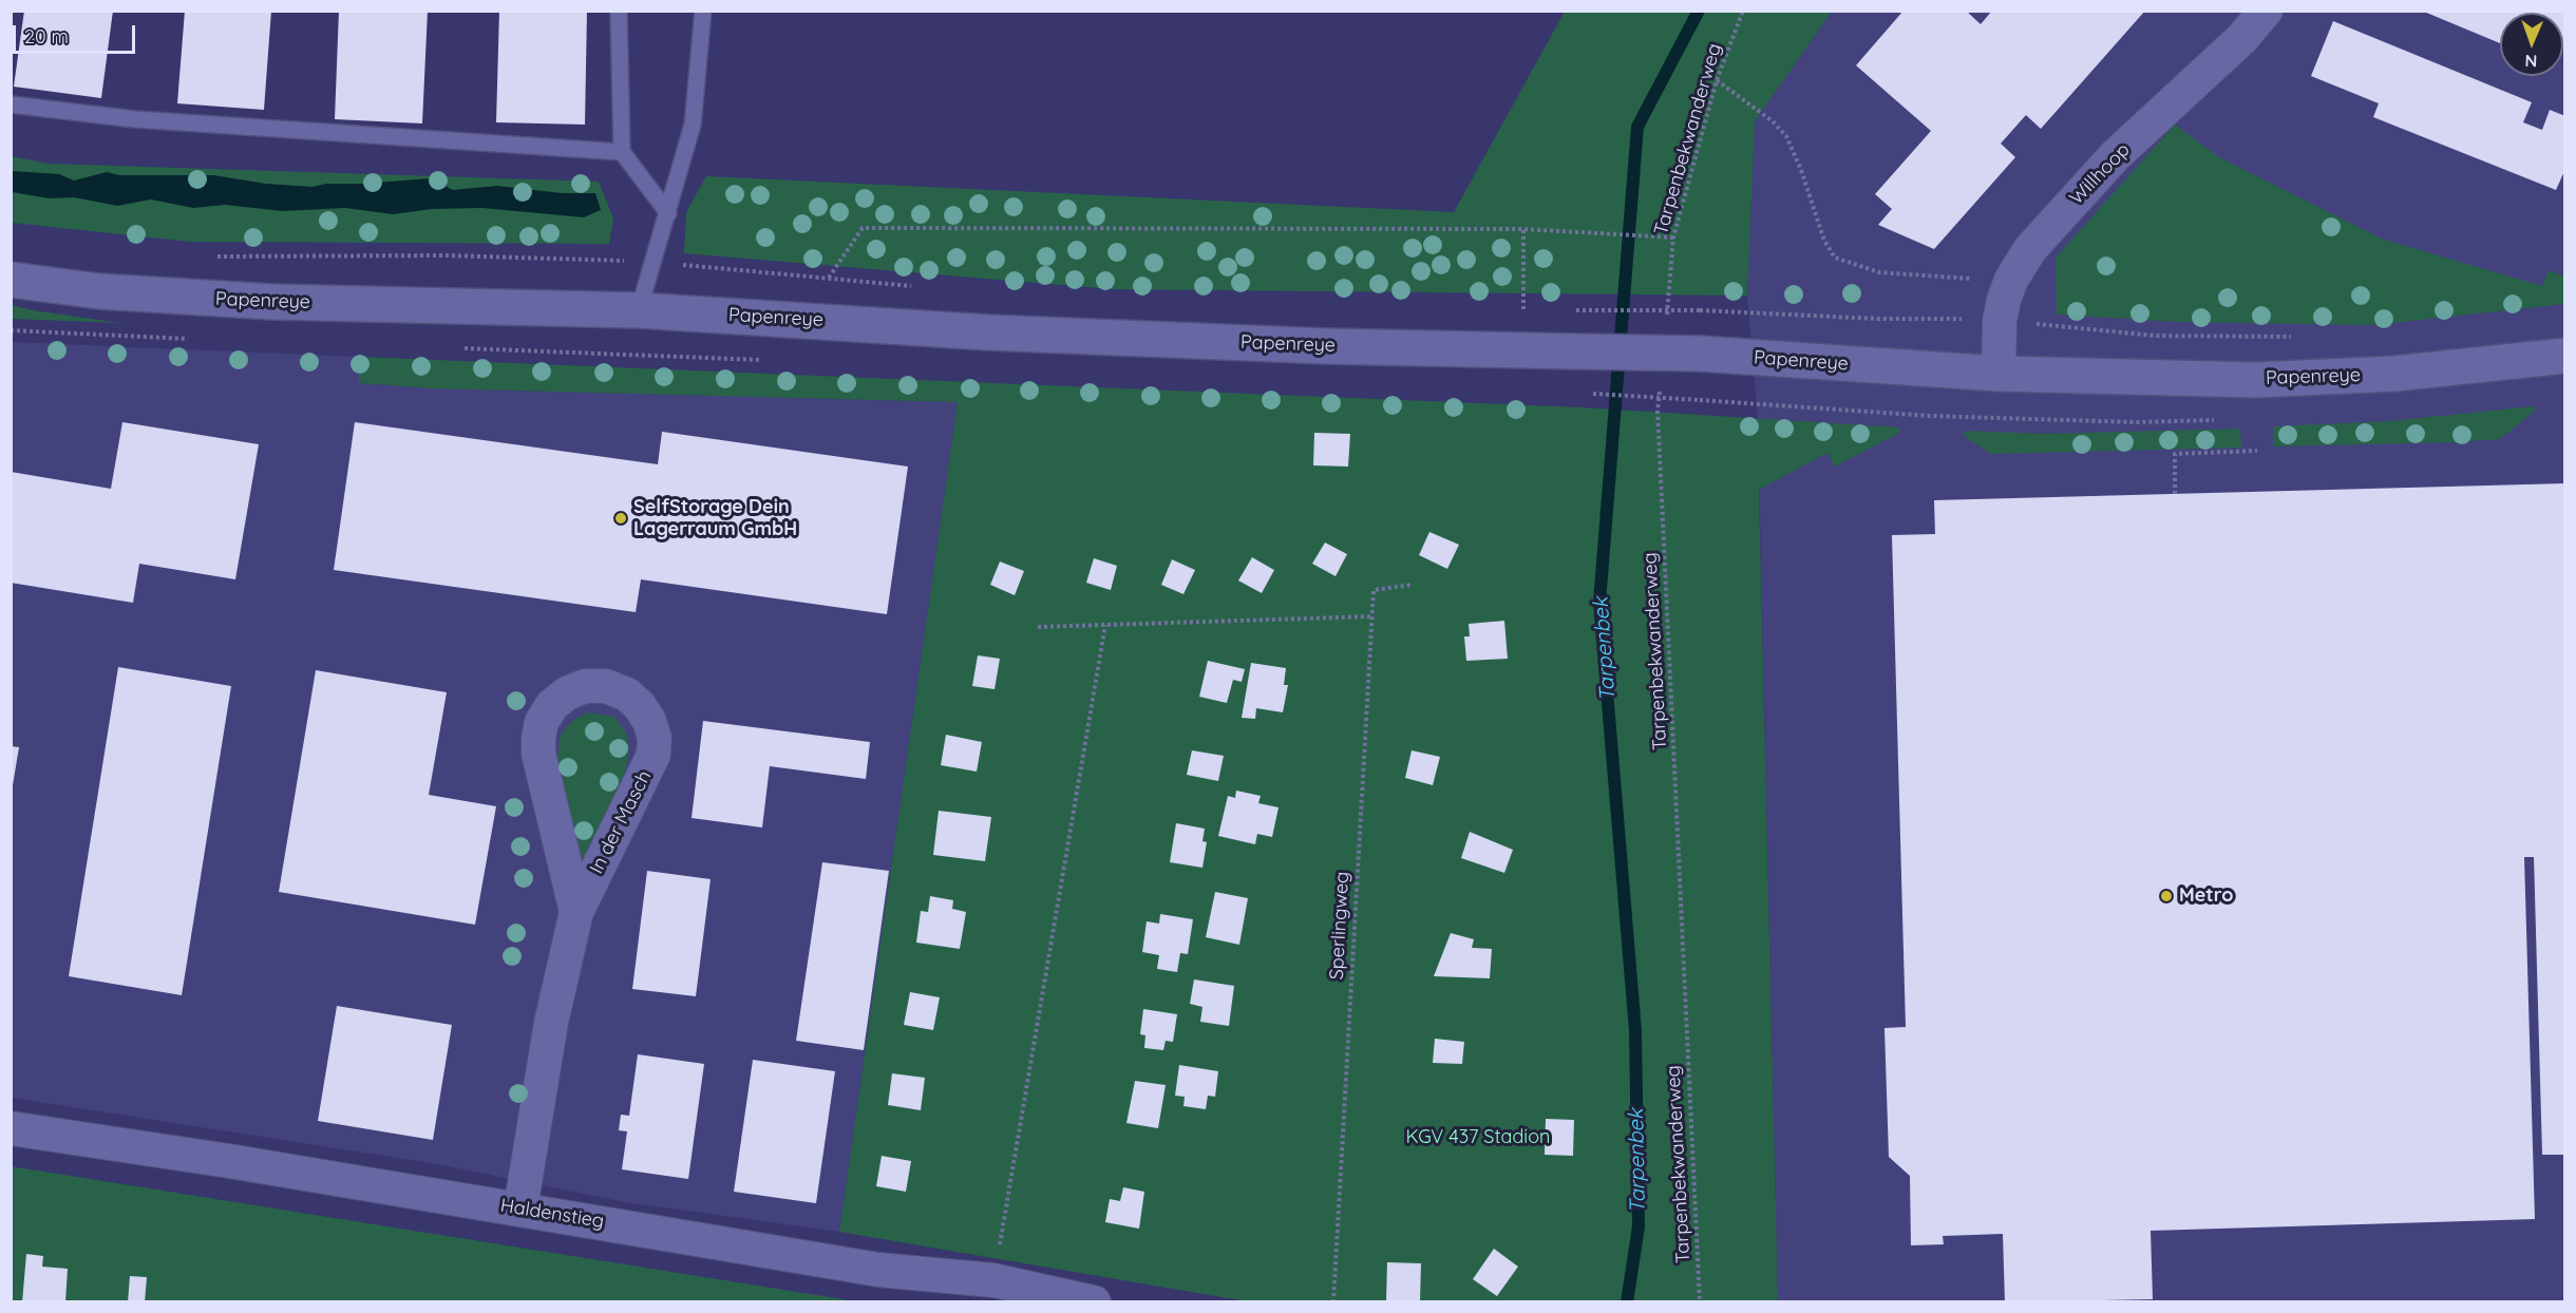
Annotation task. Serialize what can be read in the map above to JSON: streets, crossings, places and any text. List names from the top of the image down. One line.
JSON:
{"streets":{"main road":["Papenreye"],"street":["Willhoop","In der Masch","Haldenstieg"],"path":["Tarpenbekwanderweg","Sperlingweg"]},"crossings":[["Willhoop","Papenreye"],["In der Masch","Haldenstieg"]],"water":["Tarpenbek"],"parks":["KGV 437 Stadion"],"places":["SelfStorage Dein Lagerraum GmbH","Metro"],"scale_bar":"20 m","north":"bottom"}
